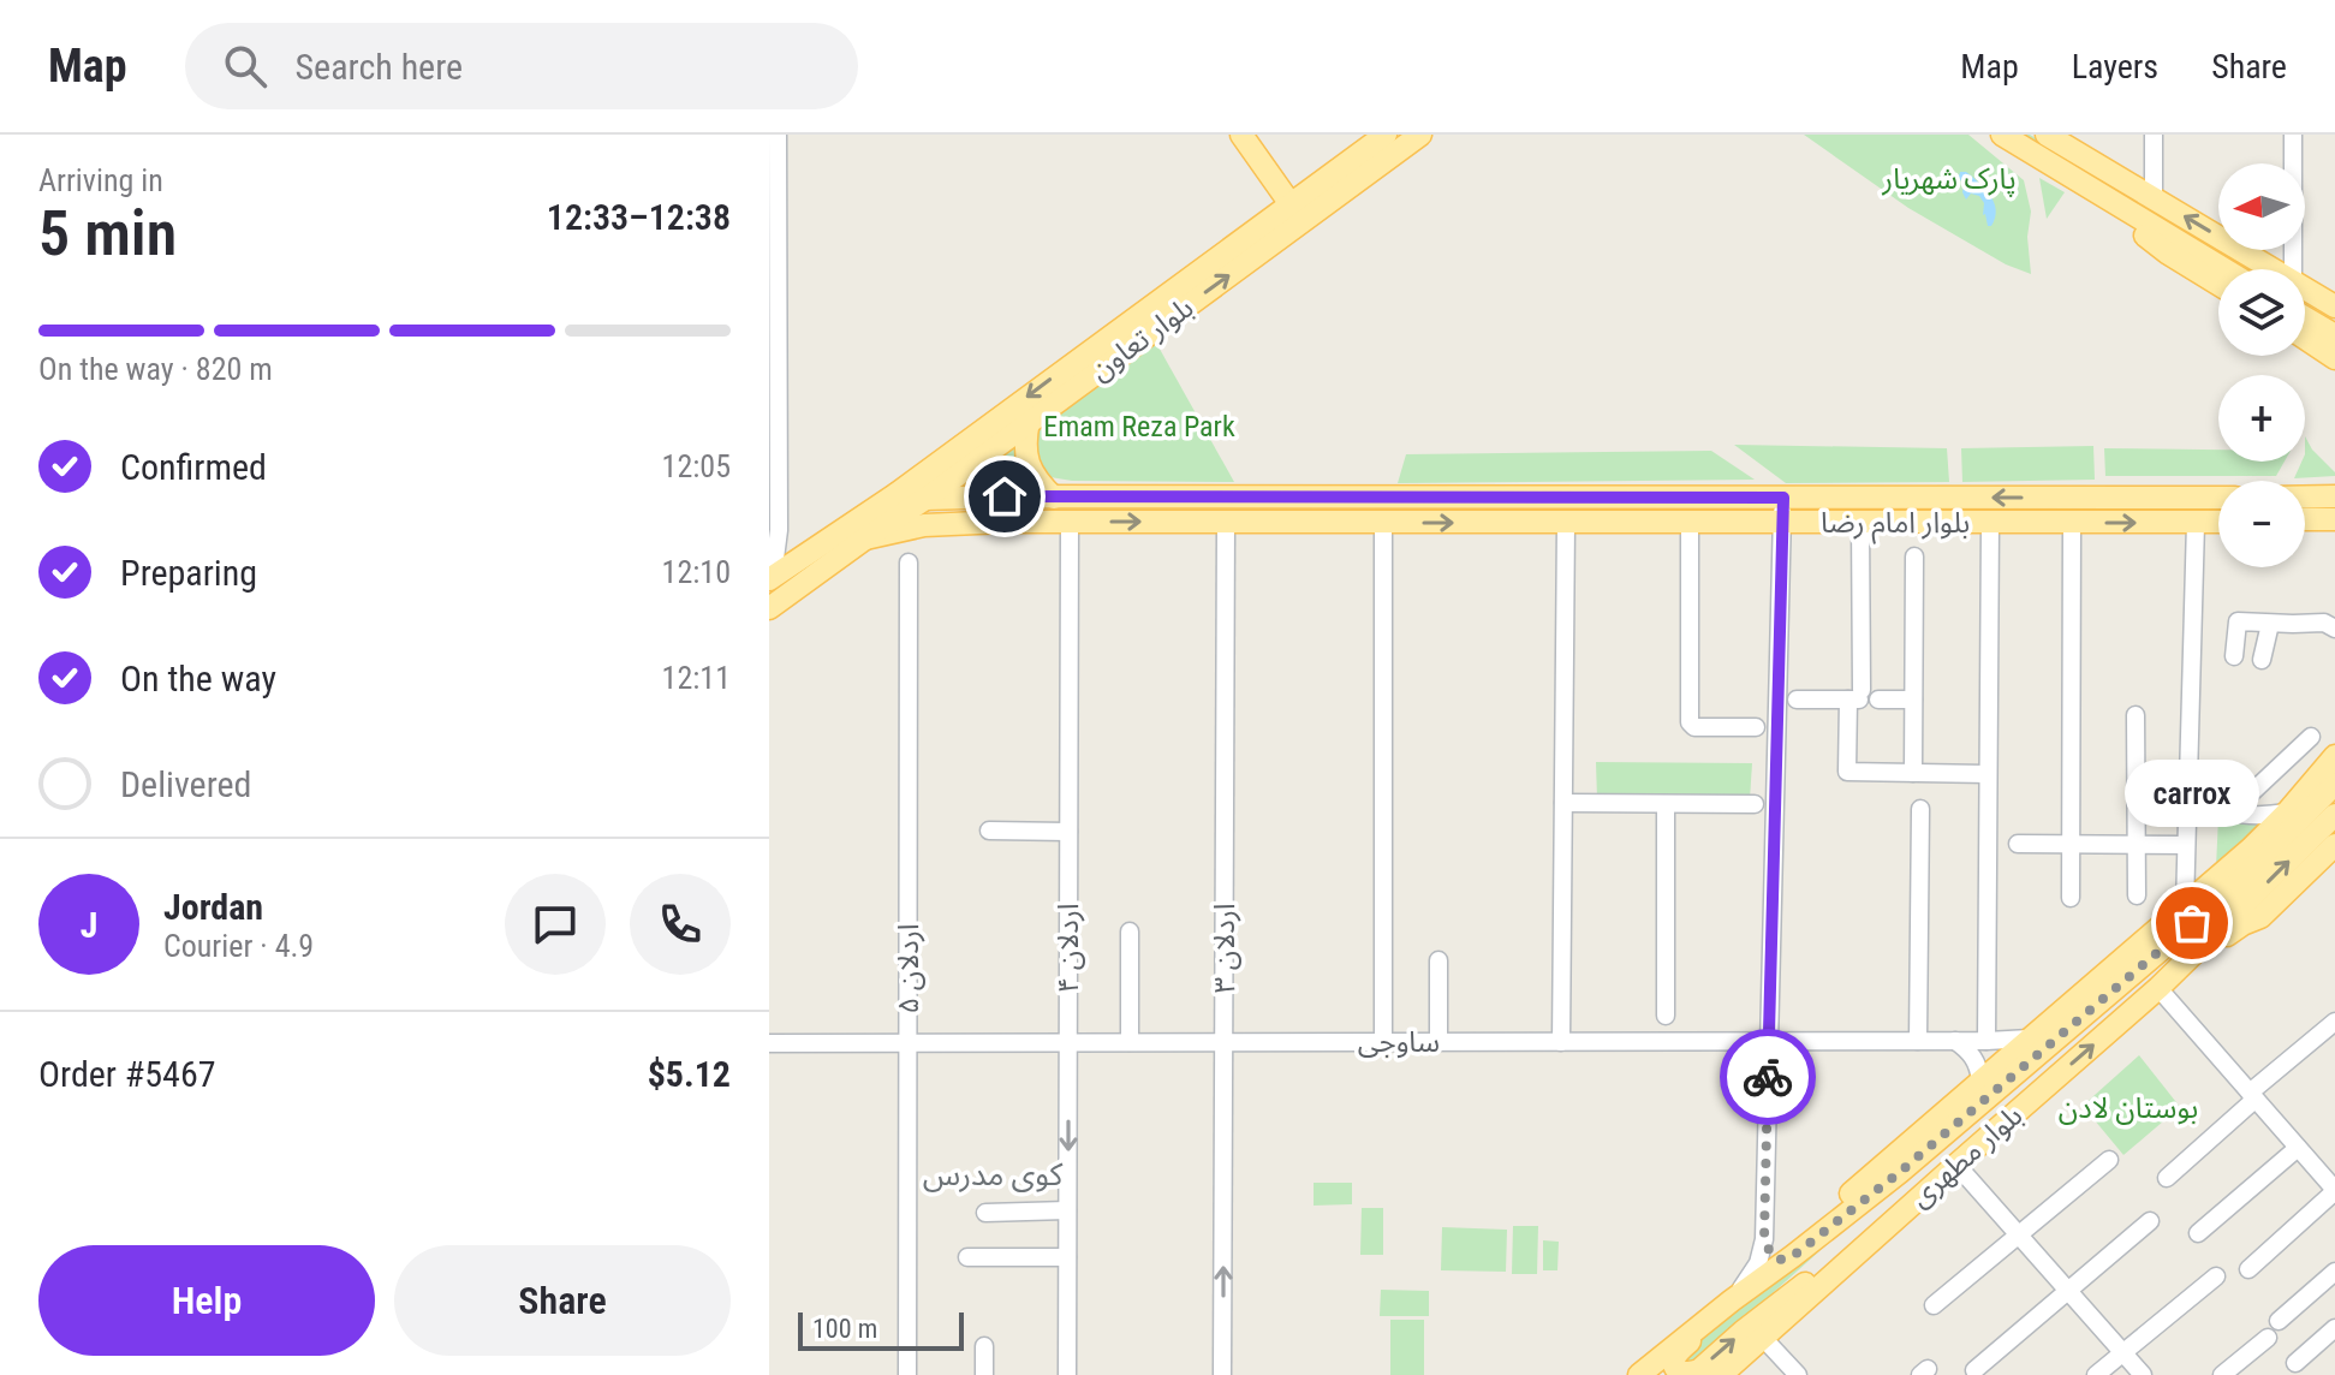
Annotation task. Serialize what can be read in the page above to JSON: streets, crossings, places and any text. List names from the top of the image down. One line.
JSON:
{"streets":{"main road":["بلوار تعاون","بلوار امام رضا","بلوار مطهری"],"street":["اردلان ۴","اردلان ۳","اردلان ۵","ساوجی"]},"crossings":[["بلوار تعاون","بلوار امام رضا"],["بلوار امام رضا","اردلان ۴"],["بلوار امام رضا","اردلان ۳"],["اردلان ۴","ساوجی"],["اردلان ۳","ساوجی"],["اردلان ۵","ساوجی"]],"one_way":["اردلان ۳"],"districts":["کوی مدرس"],"parks":["پارک شهریار","Emam Reza Park","بوستان لادن"],"places":["carrox"],"scale_bar":"100 m","north":"left","page":{"header":"Map","search":"Search here","nav":["Map","Layers","Share"],"heading":["5 min","Arriving in","12:33–12:38"],"panel":["Jordan","Courier · 4.9","Order #5467","$5.12"],"map_buttons":["+","−"],"bar":"On the way · 820 m","list":[["Confirmed","12:05"],["Preparing","12:10"],["On the way","12:11"],"Delivered"],"bubble":"carrox","round":"J","buttons":["Help","Share"],"scale":"100 m"}}
